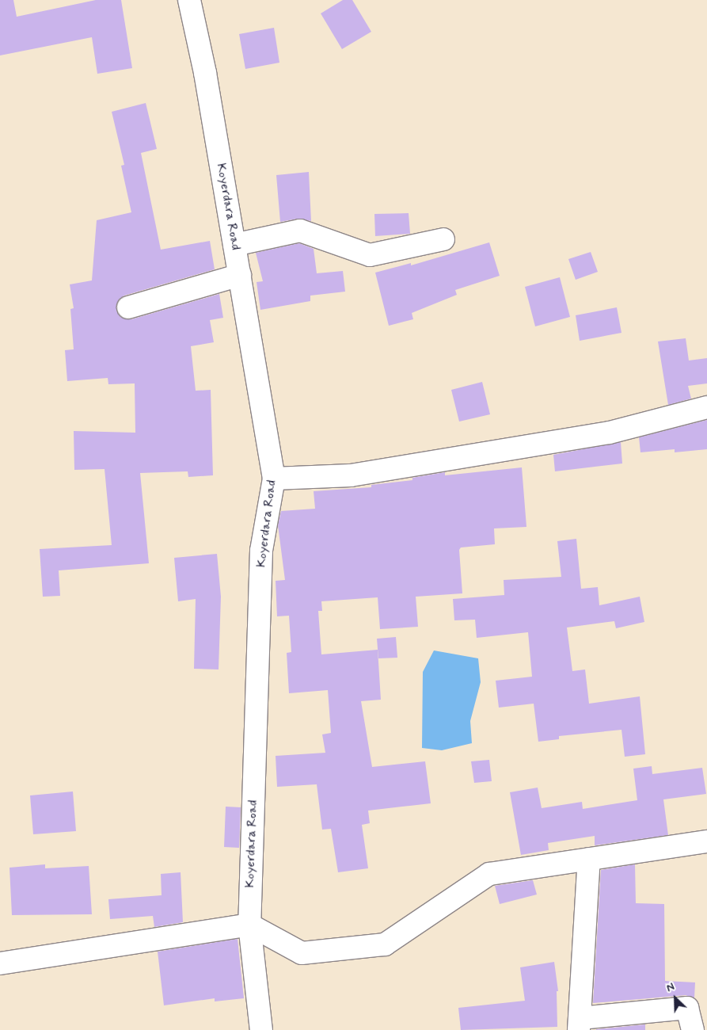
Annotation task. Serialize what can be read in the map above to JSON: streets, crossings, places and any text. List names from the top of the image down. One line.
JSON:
{"streets":{"street":["Koyerdara Road"]},"north":"top left"}
